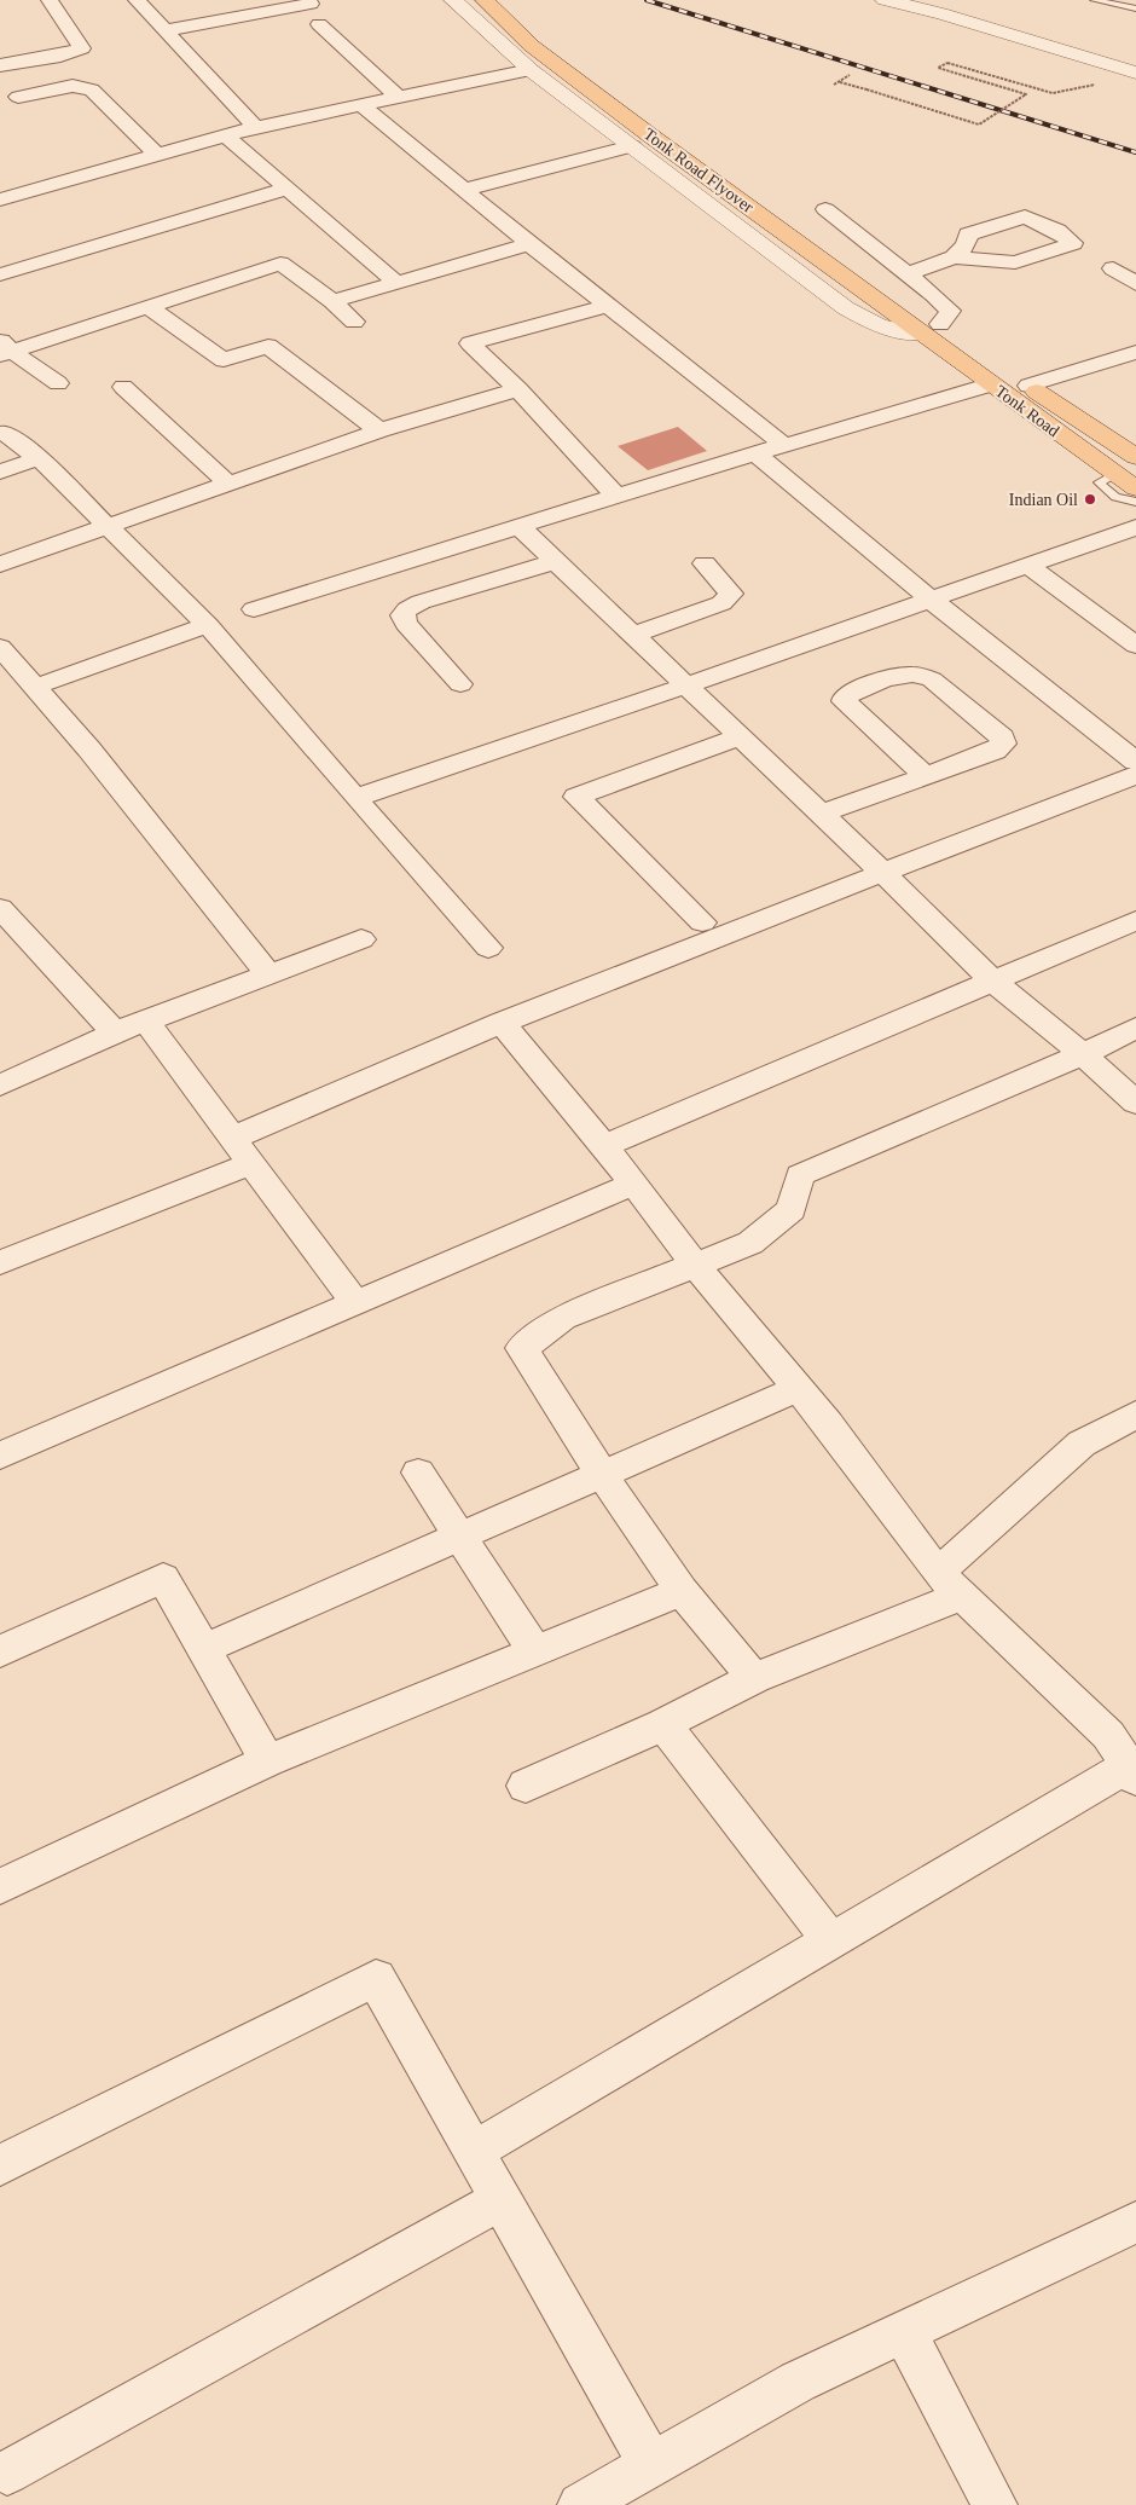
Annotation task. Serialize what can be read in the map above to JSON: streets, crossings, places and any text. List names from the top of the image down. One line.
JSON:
{"streets":{"main road":["Tonk Road Flyover","Tonk Road"]},"crossings":[["Tonk Road Flyover","Tonk Road"]],"places":["Indian Oil"]}
